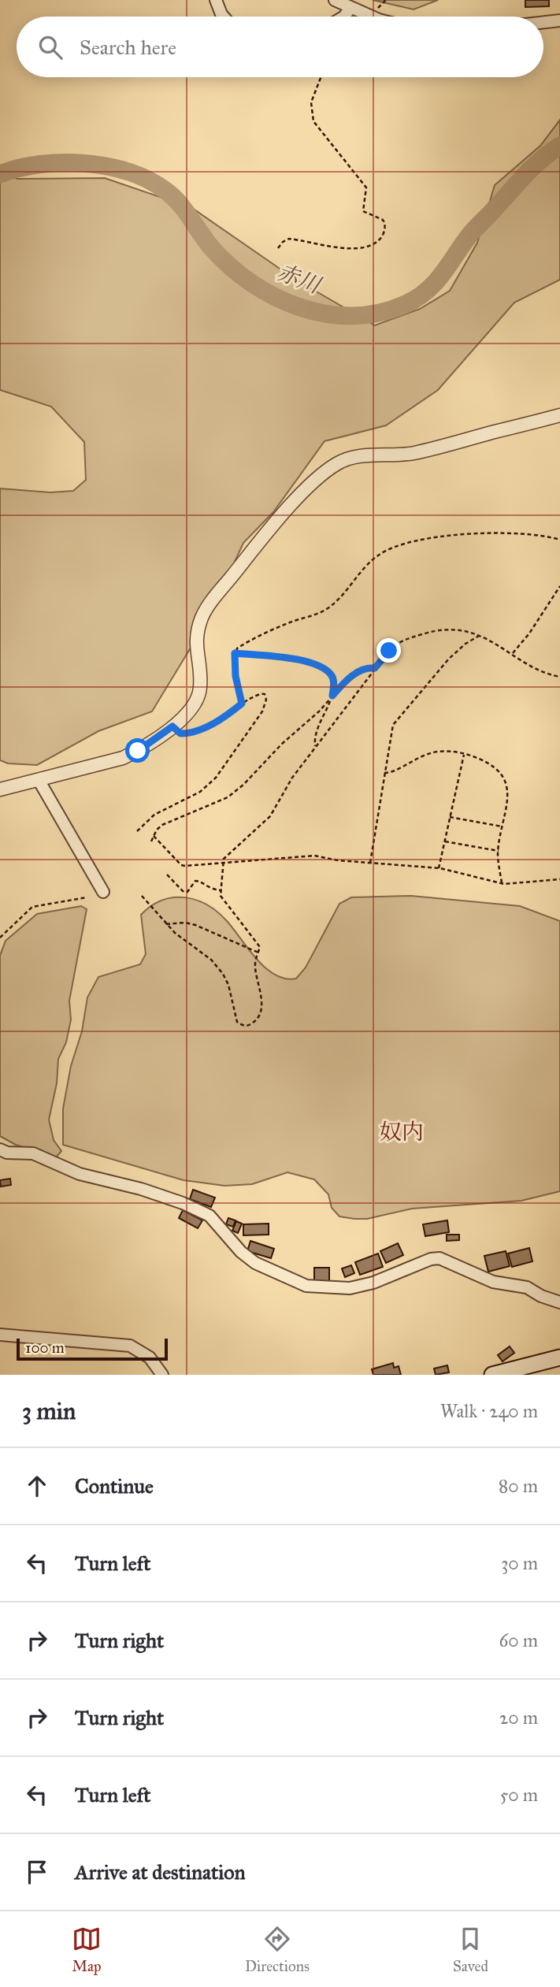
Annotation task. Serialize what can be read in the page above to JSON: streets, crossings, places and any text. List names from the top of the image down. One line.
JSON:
{"districts":["奴内"],"water":["赤川"],"scale_bar":"100 m","page":{"search":"Search here","scale":"100 m","heading":["3 min","Walk · 240 m"],"list":[["Continue","80 m"],["Turn left","30 m"],["Turn right","60 m"],["Turn right","20 m"],["Turn left","50 m"],"Arrive at destination"],"nav":["Map","Directions","Saved"]}}
